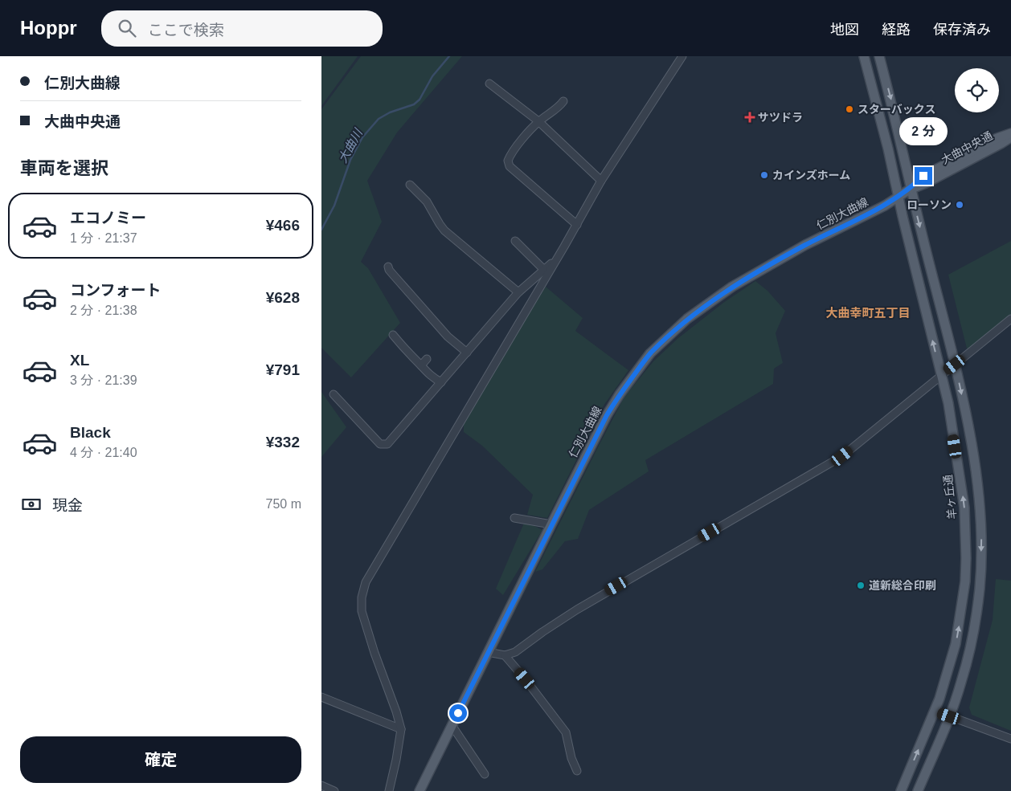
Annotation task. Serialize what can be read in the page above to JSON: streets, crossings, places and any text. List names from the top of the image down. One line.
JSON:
{"streets":{"main road":["大曲中央通","仁別大曲線","羊ヶ丘通"]},"crossings":[["大曲中央通","仁別大曲線"],["大曲中央通","羊ヶ丘通"],["仁別大曲線","羊ヶ丘通"]],"districts":["大曲幸町五丁目"],"water":["大曲川"],"places":{"other":["スターバックス","カインズホーム","ローソン","道新総合印刷"],"health":["サツドラ"]},"page":{"header":"Hoppr","search":"ここで検索","nav":["地図","経路","保存済み"],"banner":["仁別大曲線","大曲中央通"],"bubble":"2 分","heading":"車両を選択","list":[{"name":"エコノミー","note":"1 分 · 21:37","value":"¥466"},{"name":"コンフォート","note":"2 分 · 21:38","value":"¥628"},{"name":"XL","note":"3 分 · 21:39","value":"¥791"},{"name":"Black","note":"4 分 · 21:40","value":"¥332"}],"pay":["現金","750 m"],"buttons":"確定"}}
